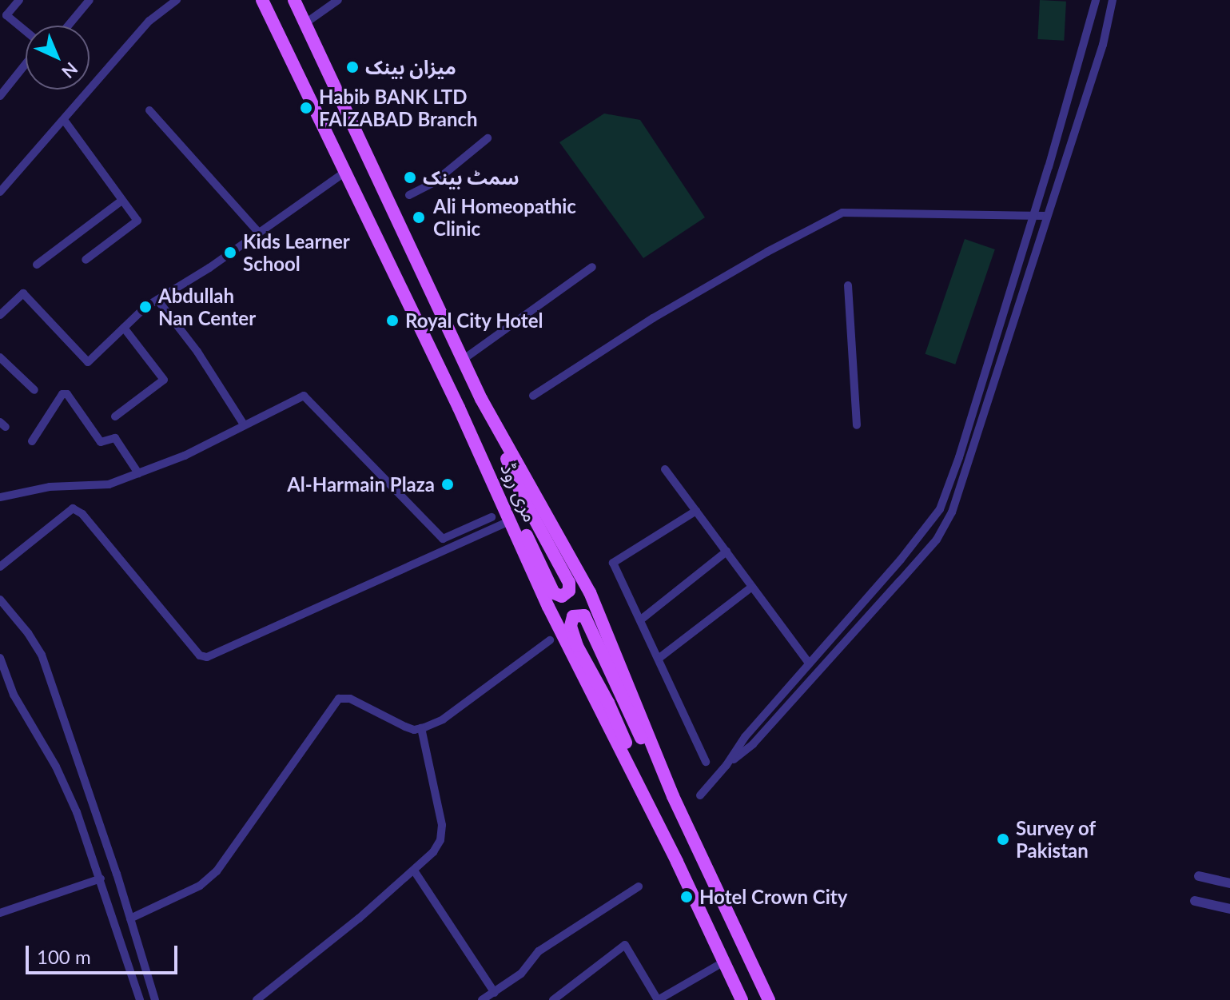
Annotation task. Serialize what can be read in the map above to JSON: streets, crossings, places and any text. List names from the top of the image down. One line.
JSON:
{"streets":{"main road":["مری روڈ"]},"places":["میزان بینک","Habib BANK LTD FAIZABAD Branch","سمٹ بینک","Ali Homeopathic Clinic","Kids Learner School","Abdullah Nan Center","Royal City Hotel","Al-Harmain Plaza","Survey of Pakistan","Hotel Crown City"],"scale_bar":"100 m","north":"bottom right"}
